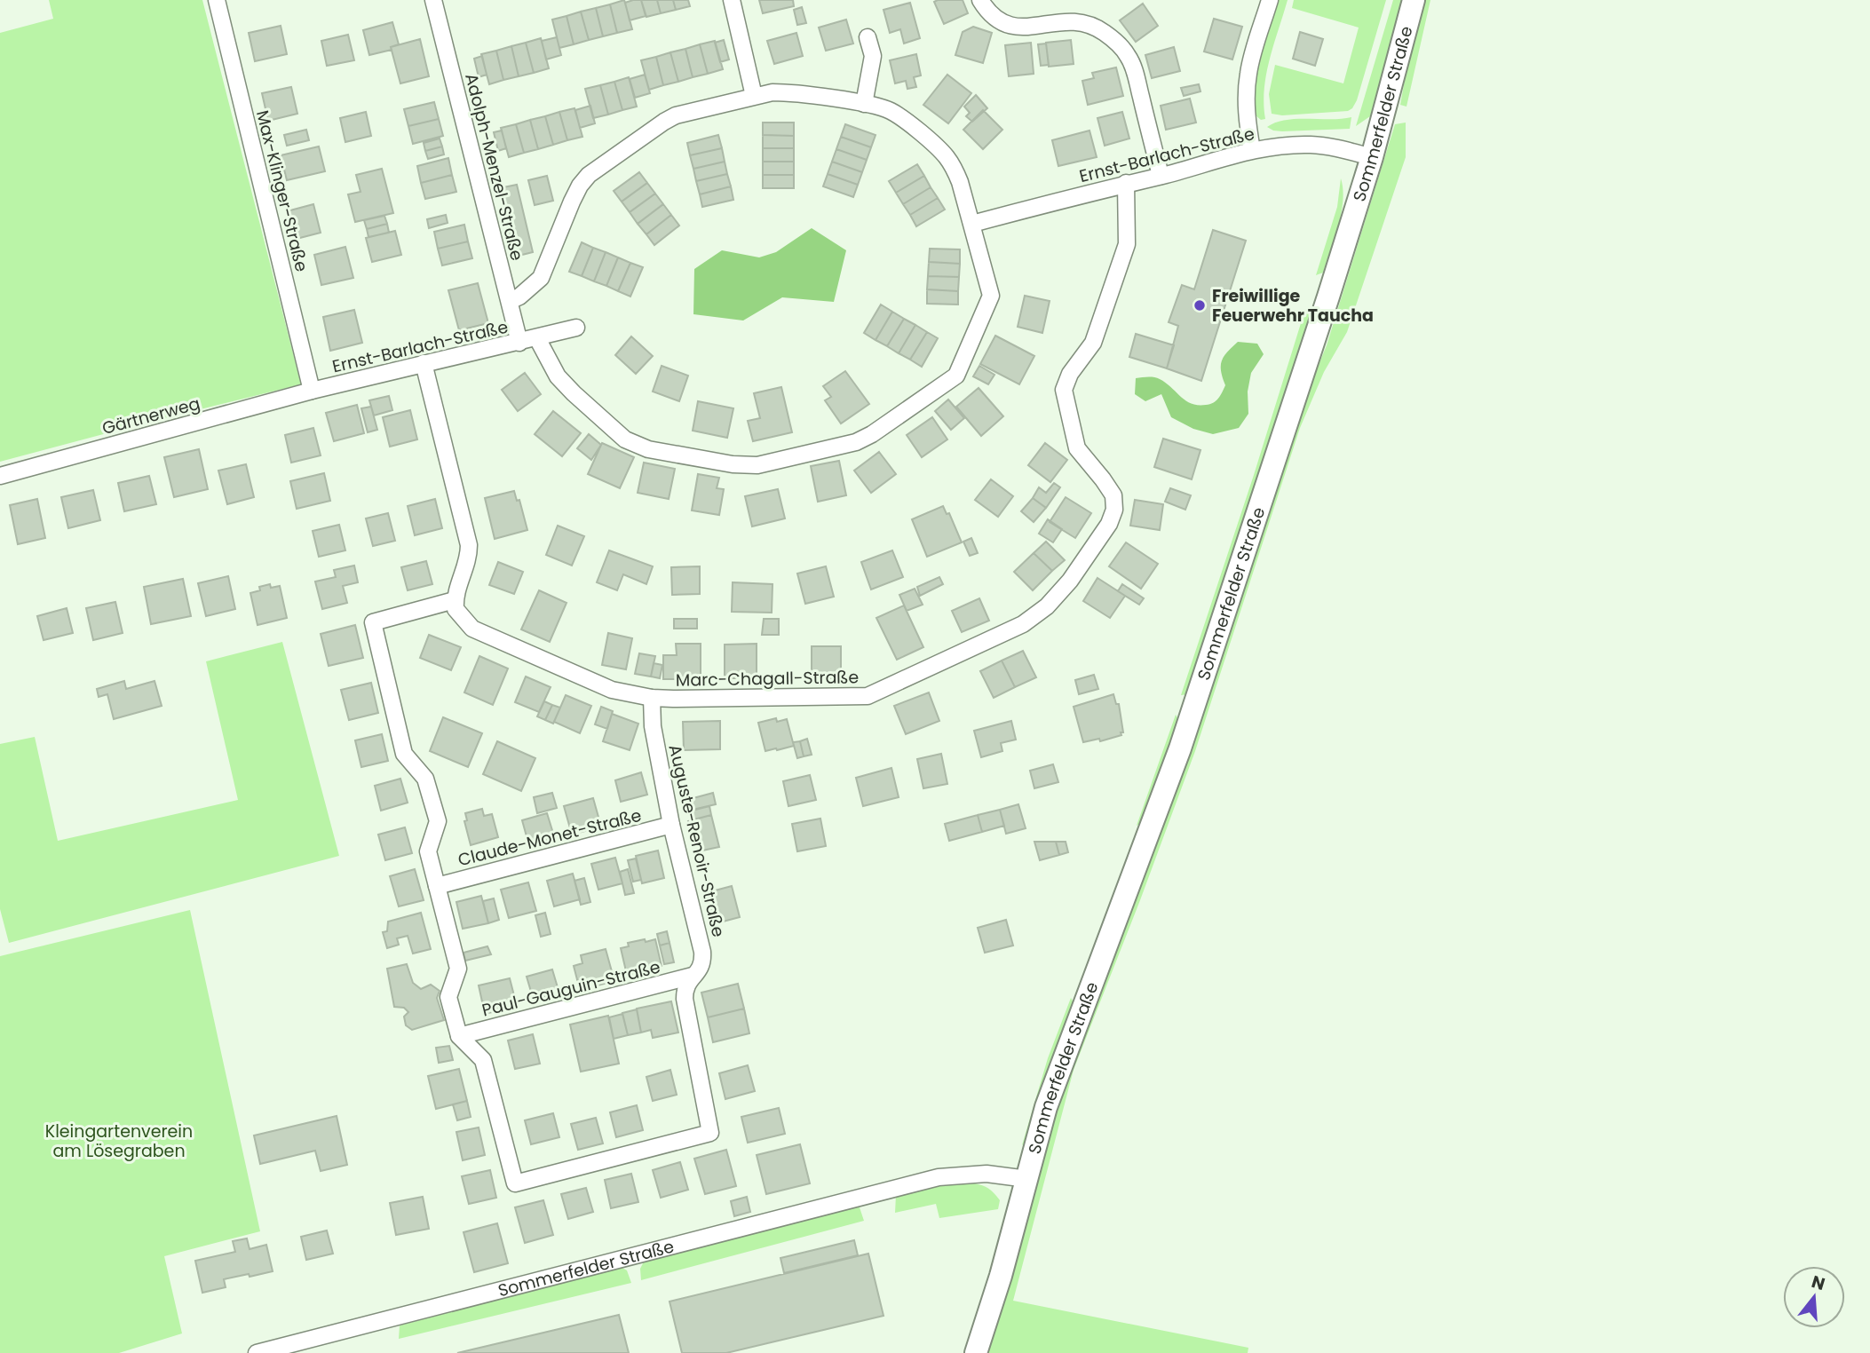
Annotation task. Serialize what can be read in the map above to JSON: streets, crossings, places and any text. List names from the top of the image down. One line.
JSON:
{"streets":{"main road":["Sommerfelder Straße"],"street":["Ernst-Barlach-Straße","Adolph-Menzel-Straße","Max-Klinger-Straße","Gärtnerweg","Marc-Chagall-Straße","Claude-Monet-Straße","Auguste-Renoir-Straße","Paul-Gauguin-Straße"]},"crossings":[["Sommerfelder Straße","Ernst-Barlach-Straße"],["Ernst-Barlach-Straße","Adolph-Menzel-Straße"],["Ernst-Barlach-Straße","Max-Klinger-Straße"],["Ernst-Barlach-Straße","Gärtnerweg"],["Ernst-Barlach-Straße","Marc-Chagall-Straße"],["Max-Klinger-Straße","Gärtnerweg"],["Marc-Chagall-Straße","Auguste-Renoir-Straße"],["Claude-Monet-Straße","Auguste-Renoir-Straße"],["Auguste-Renoir-Straße","Paul-Gauguin-Straße"]],"parks":["Kleingartenverein am Lösegraben"],"places":["Freiwillige Feuerwehr Taucha"],"north":"top"}
